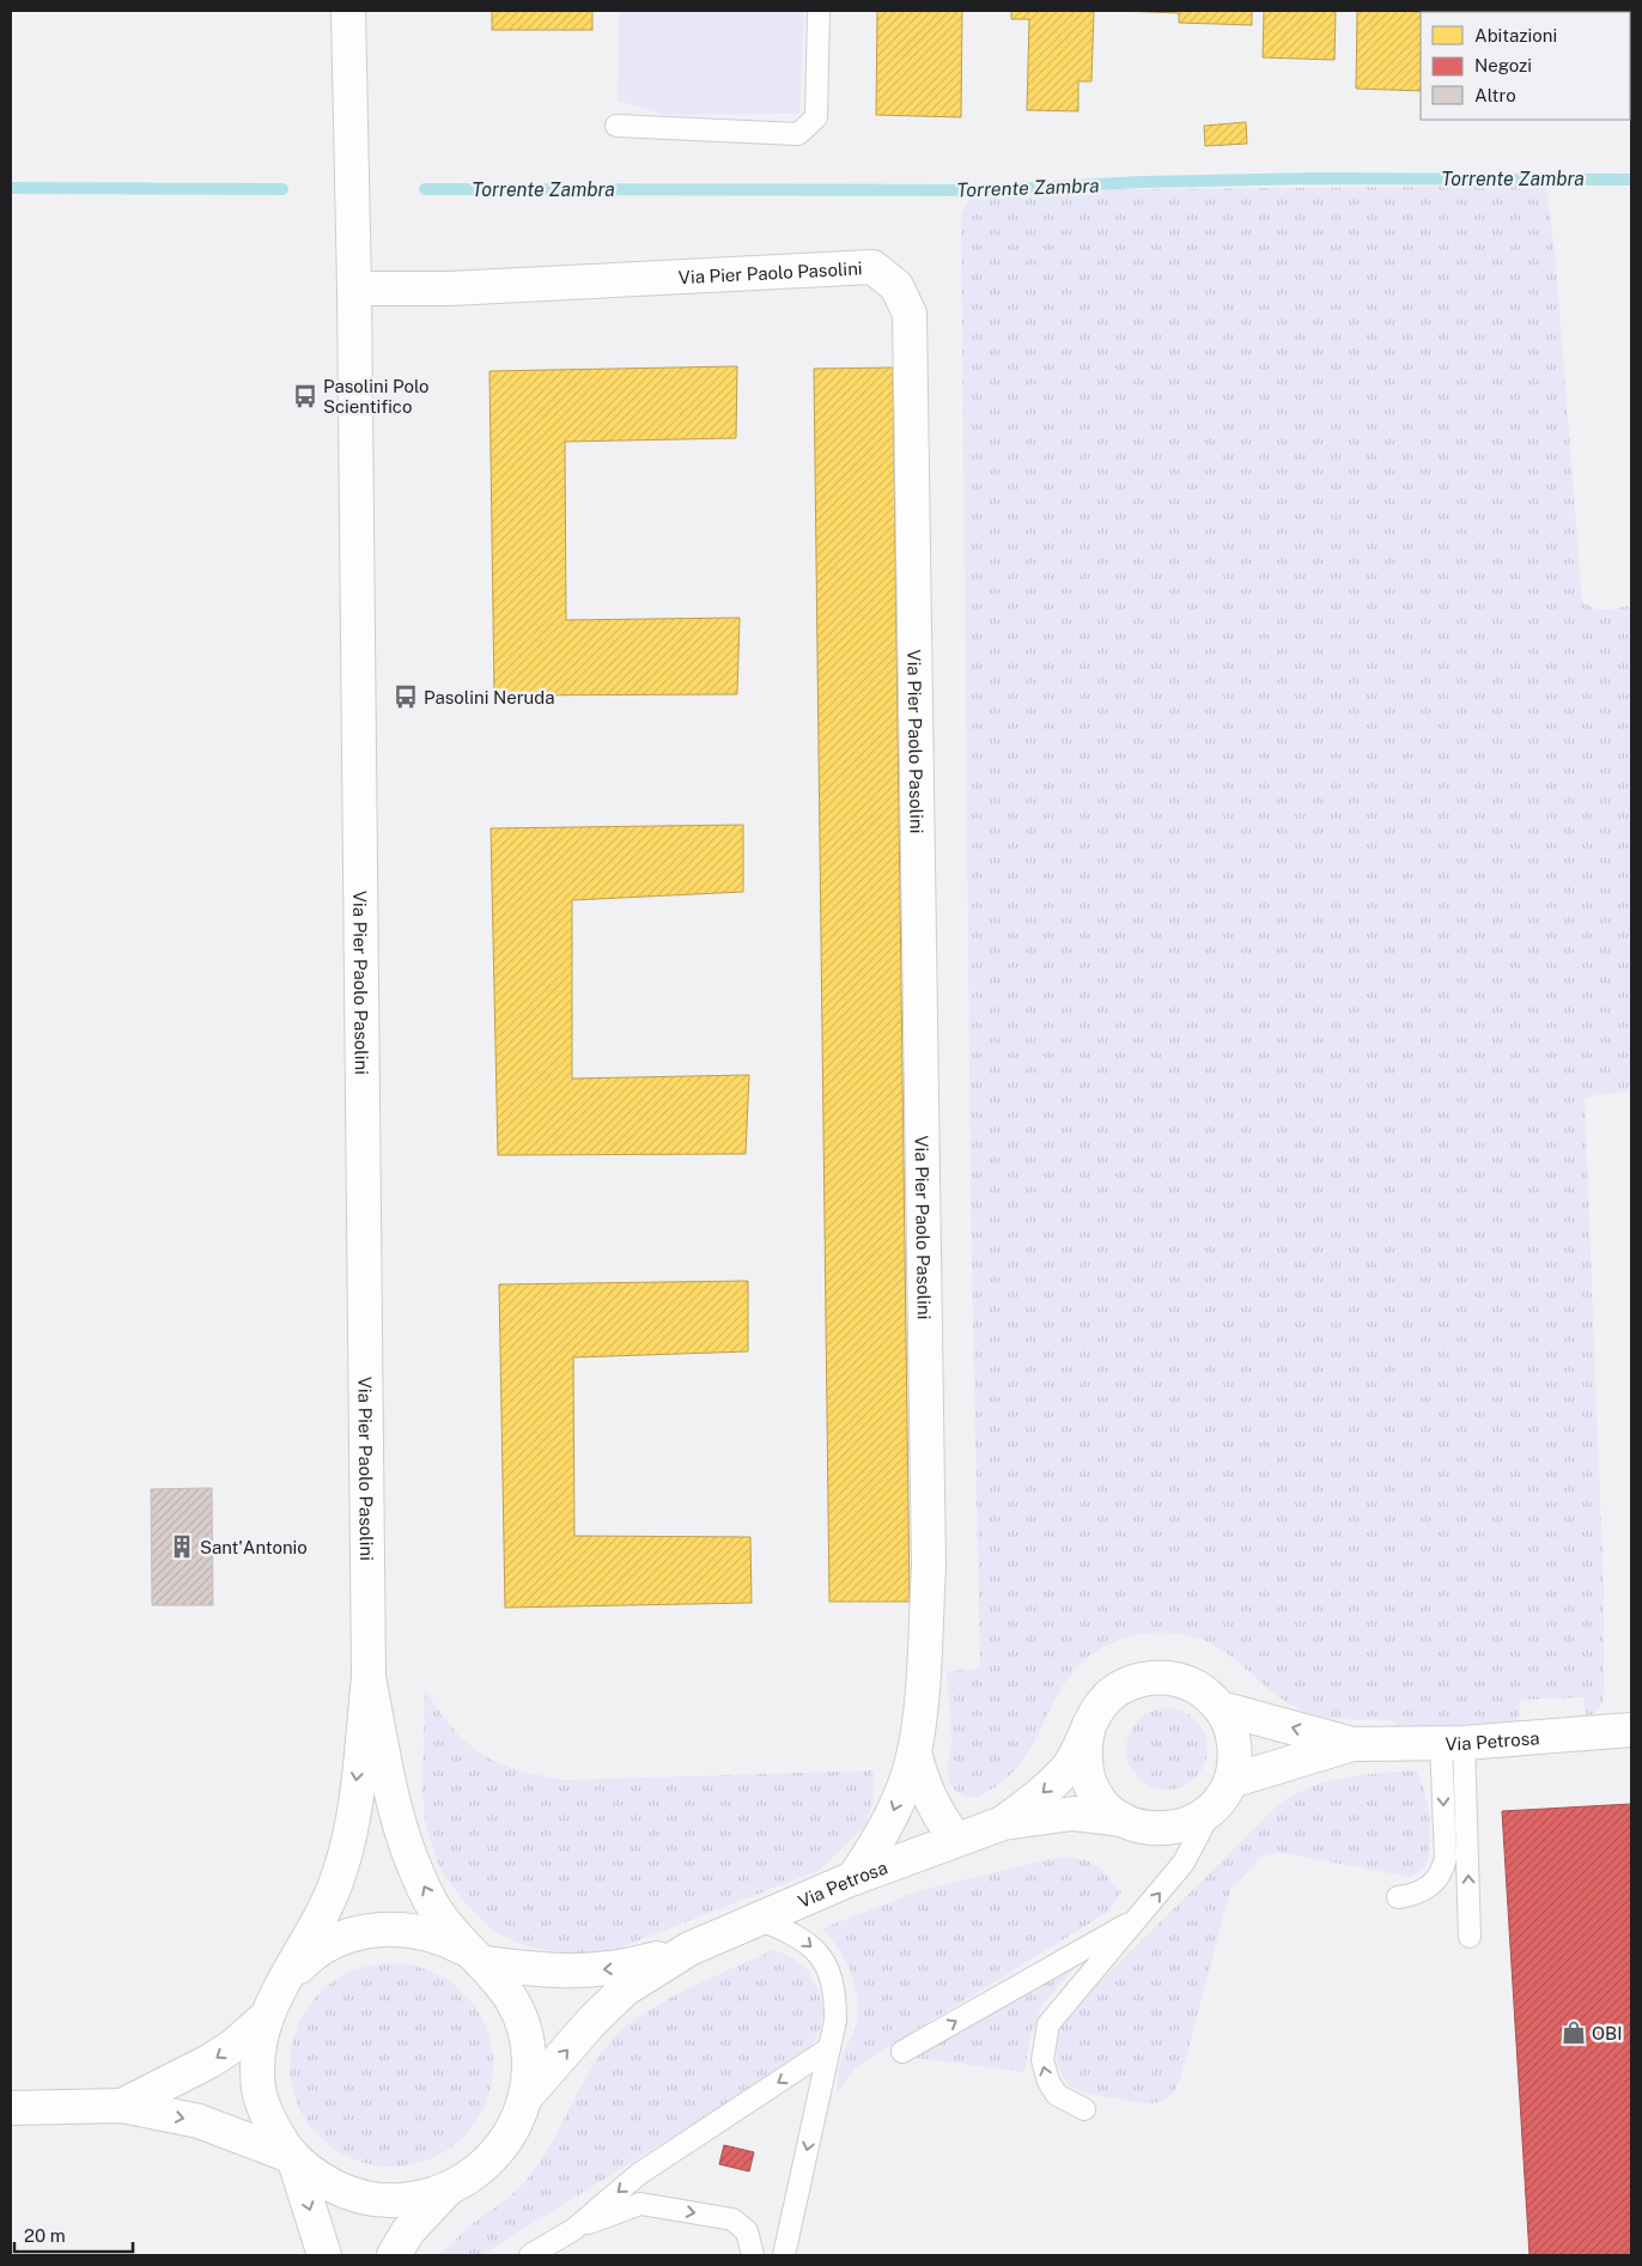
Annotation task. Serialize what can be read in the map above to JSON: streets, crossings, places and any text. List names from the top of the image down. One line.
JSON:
{"streets":{"street":["Via Pier Paolo Pasolini","Via Petrosa"]},"crossings":[["Via Pier Paolo Pasolini","Via Petrosa"]],"water":["Torrente Zambra"],"places":{"bus stop":["Pasolini Polo Scientifico","Pasolini Neruda"],"building":["Sant'Antonio"],"shop":["OBI"]},"legend":["Abitazioni","Negozi","Altro"],"scale_bar":"20 m"}
